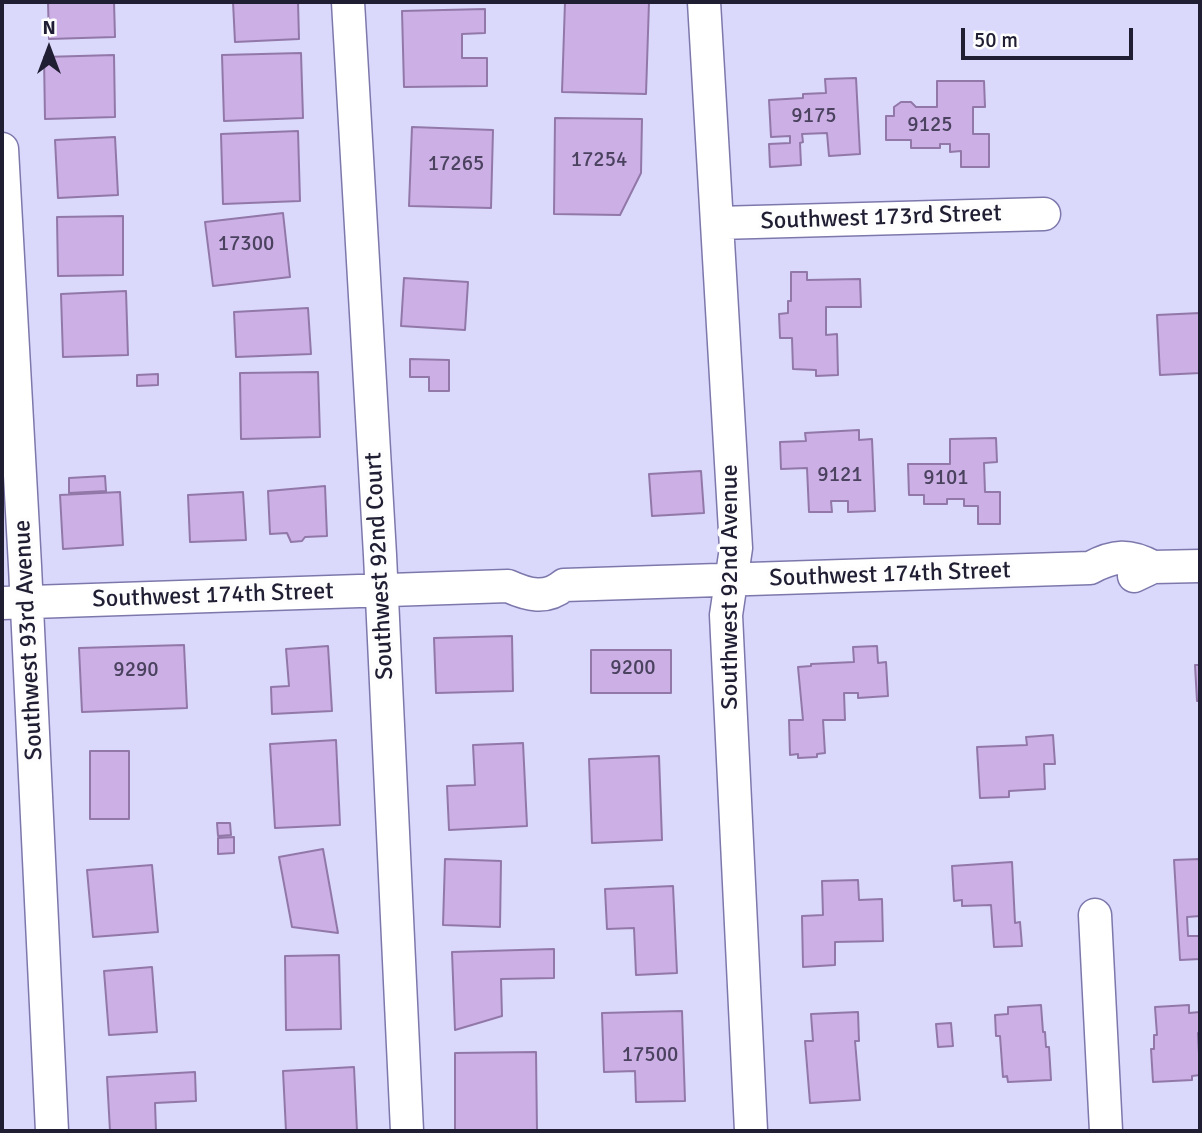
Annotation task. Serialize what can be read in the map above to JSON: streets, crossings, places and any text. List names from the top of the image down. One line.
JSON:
{"streets":{"street":["Southwest 173rd Street","Southwest 92nd Court","Southwest 174th Street","Southwest 92nd Avenue","Southwest 93rd Avenue"]},"crossings":[["Southwest 173rd Street","Southwest 92nd Avenue"],["Southwest 92nd Court","Southwest 174th Street"],["Southwest 174th Street","Southwest 92nd Avenue"],["Southwest 174th Street","Southwest 93rd Avenue"]],"house_numbers":["9175","9125","17254","17265","17300","9121","9101","9200","9290","17500"],"scale_bar":"50 m","north":"top"}
